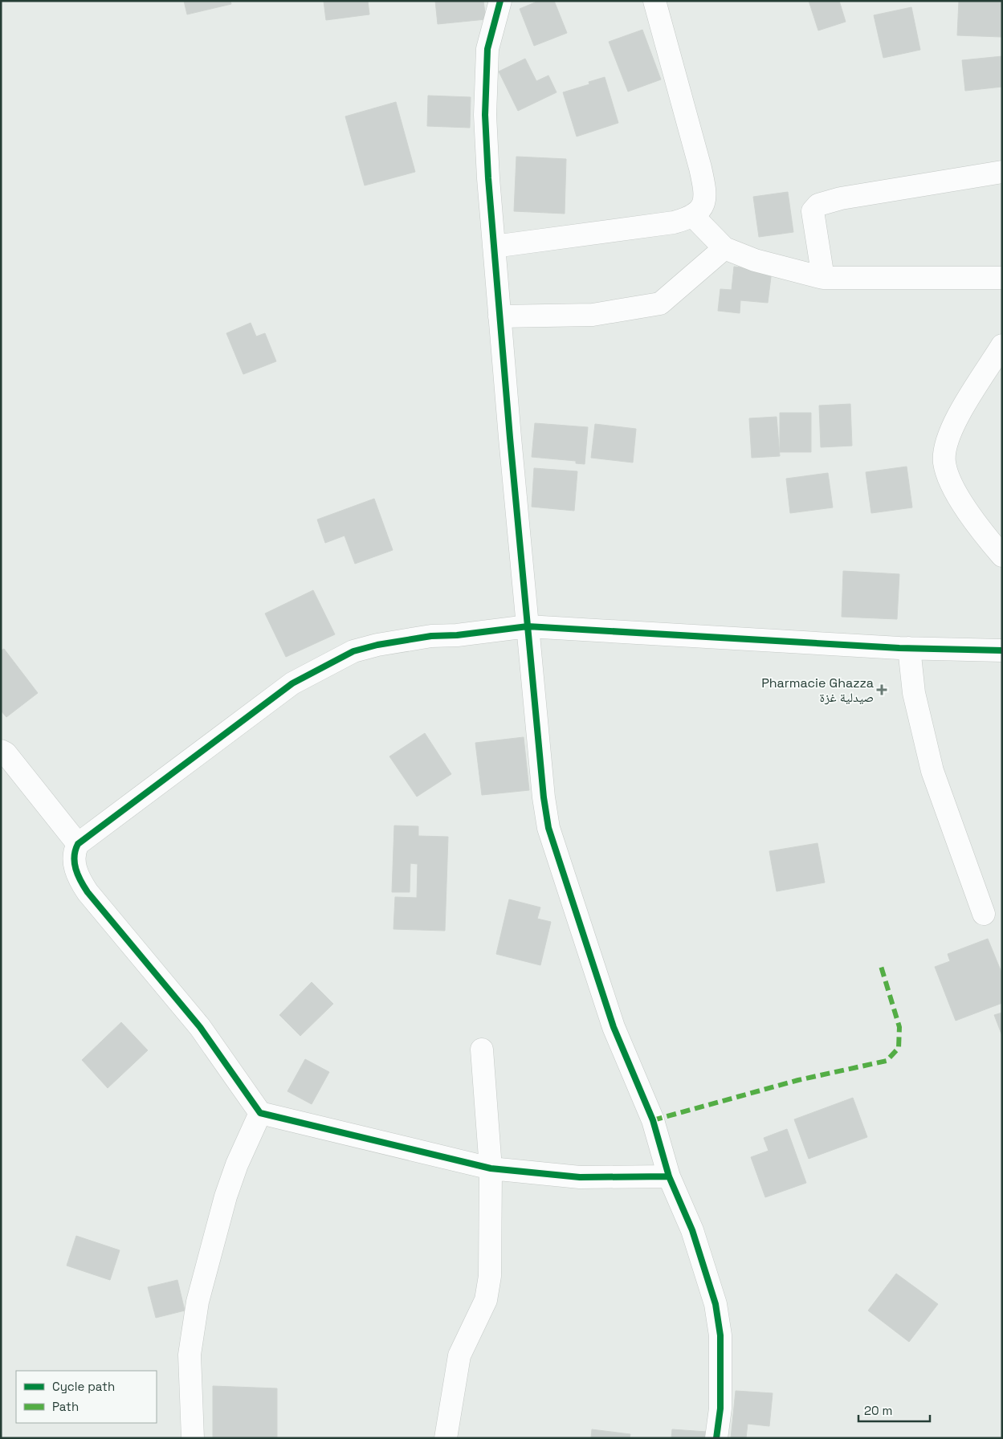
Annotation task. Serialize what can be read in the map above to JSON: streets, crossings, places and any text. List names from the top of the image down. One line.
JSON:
{"places":{"health":["Pharmacie Ghazza صيدلية غزة"]},"legend":["Cycle path","Path"],"scale_bar":"20 m"}
